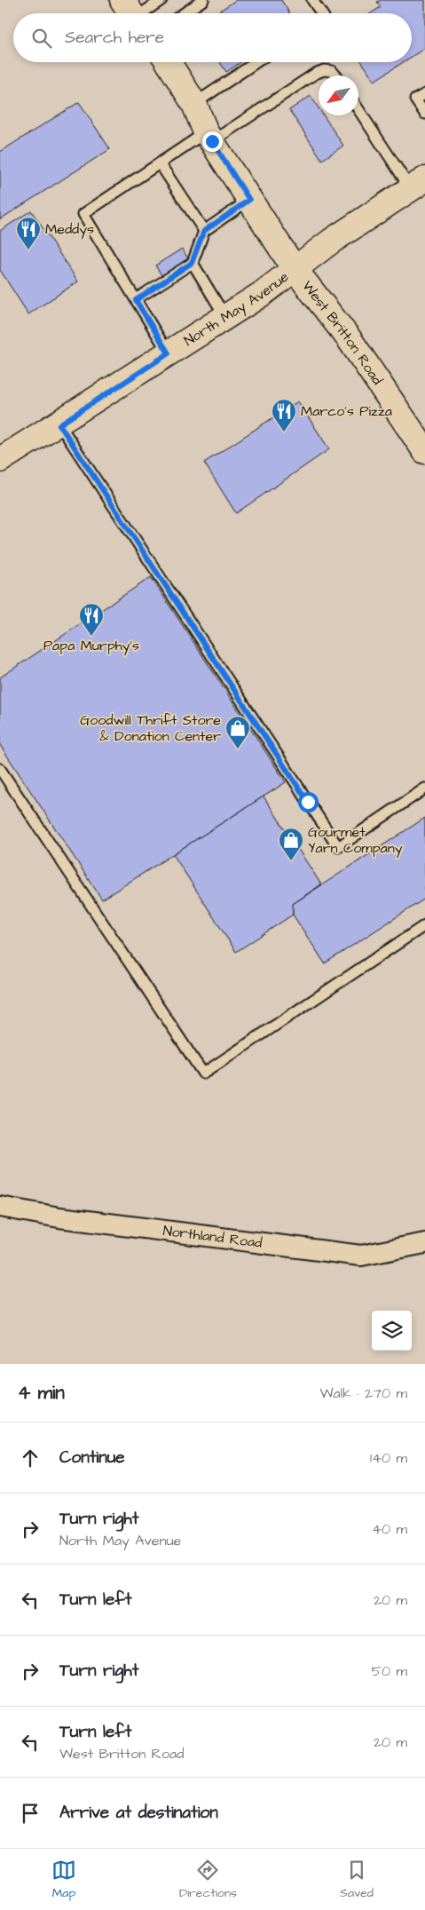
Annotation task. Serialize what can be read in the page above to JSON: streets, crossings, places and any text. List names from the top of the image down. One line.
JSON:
{"streets":{"main road":["North May Avenue","West Britton Road"],"street":["Northland Road"]},"crossings":[["North May Avenue","West Britton Road"]],"places":{"restaurant":["Meddys","Marco's Pizza","Papa Murphy's"],"shop":["Goodwill Thrift Store & Donation Center","Gourmet Yarn Company"]},"north":"bottom left","page":{"search":"Search here","heading":["4 min","Walk · 270 m"],"list":[["Continue","140 m"],["Turn right","North May Avenue","40 m"],["Turn left","20 m"],["Turn right","50 m"],["Turn left","West Britton Road","20 m"],"Arrive at destination"],"nav":["Map","Directions","Saved"]}}
